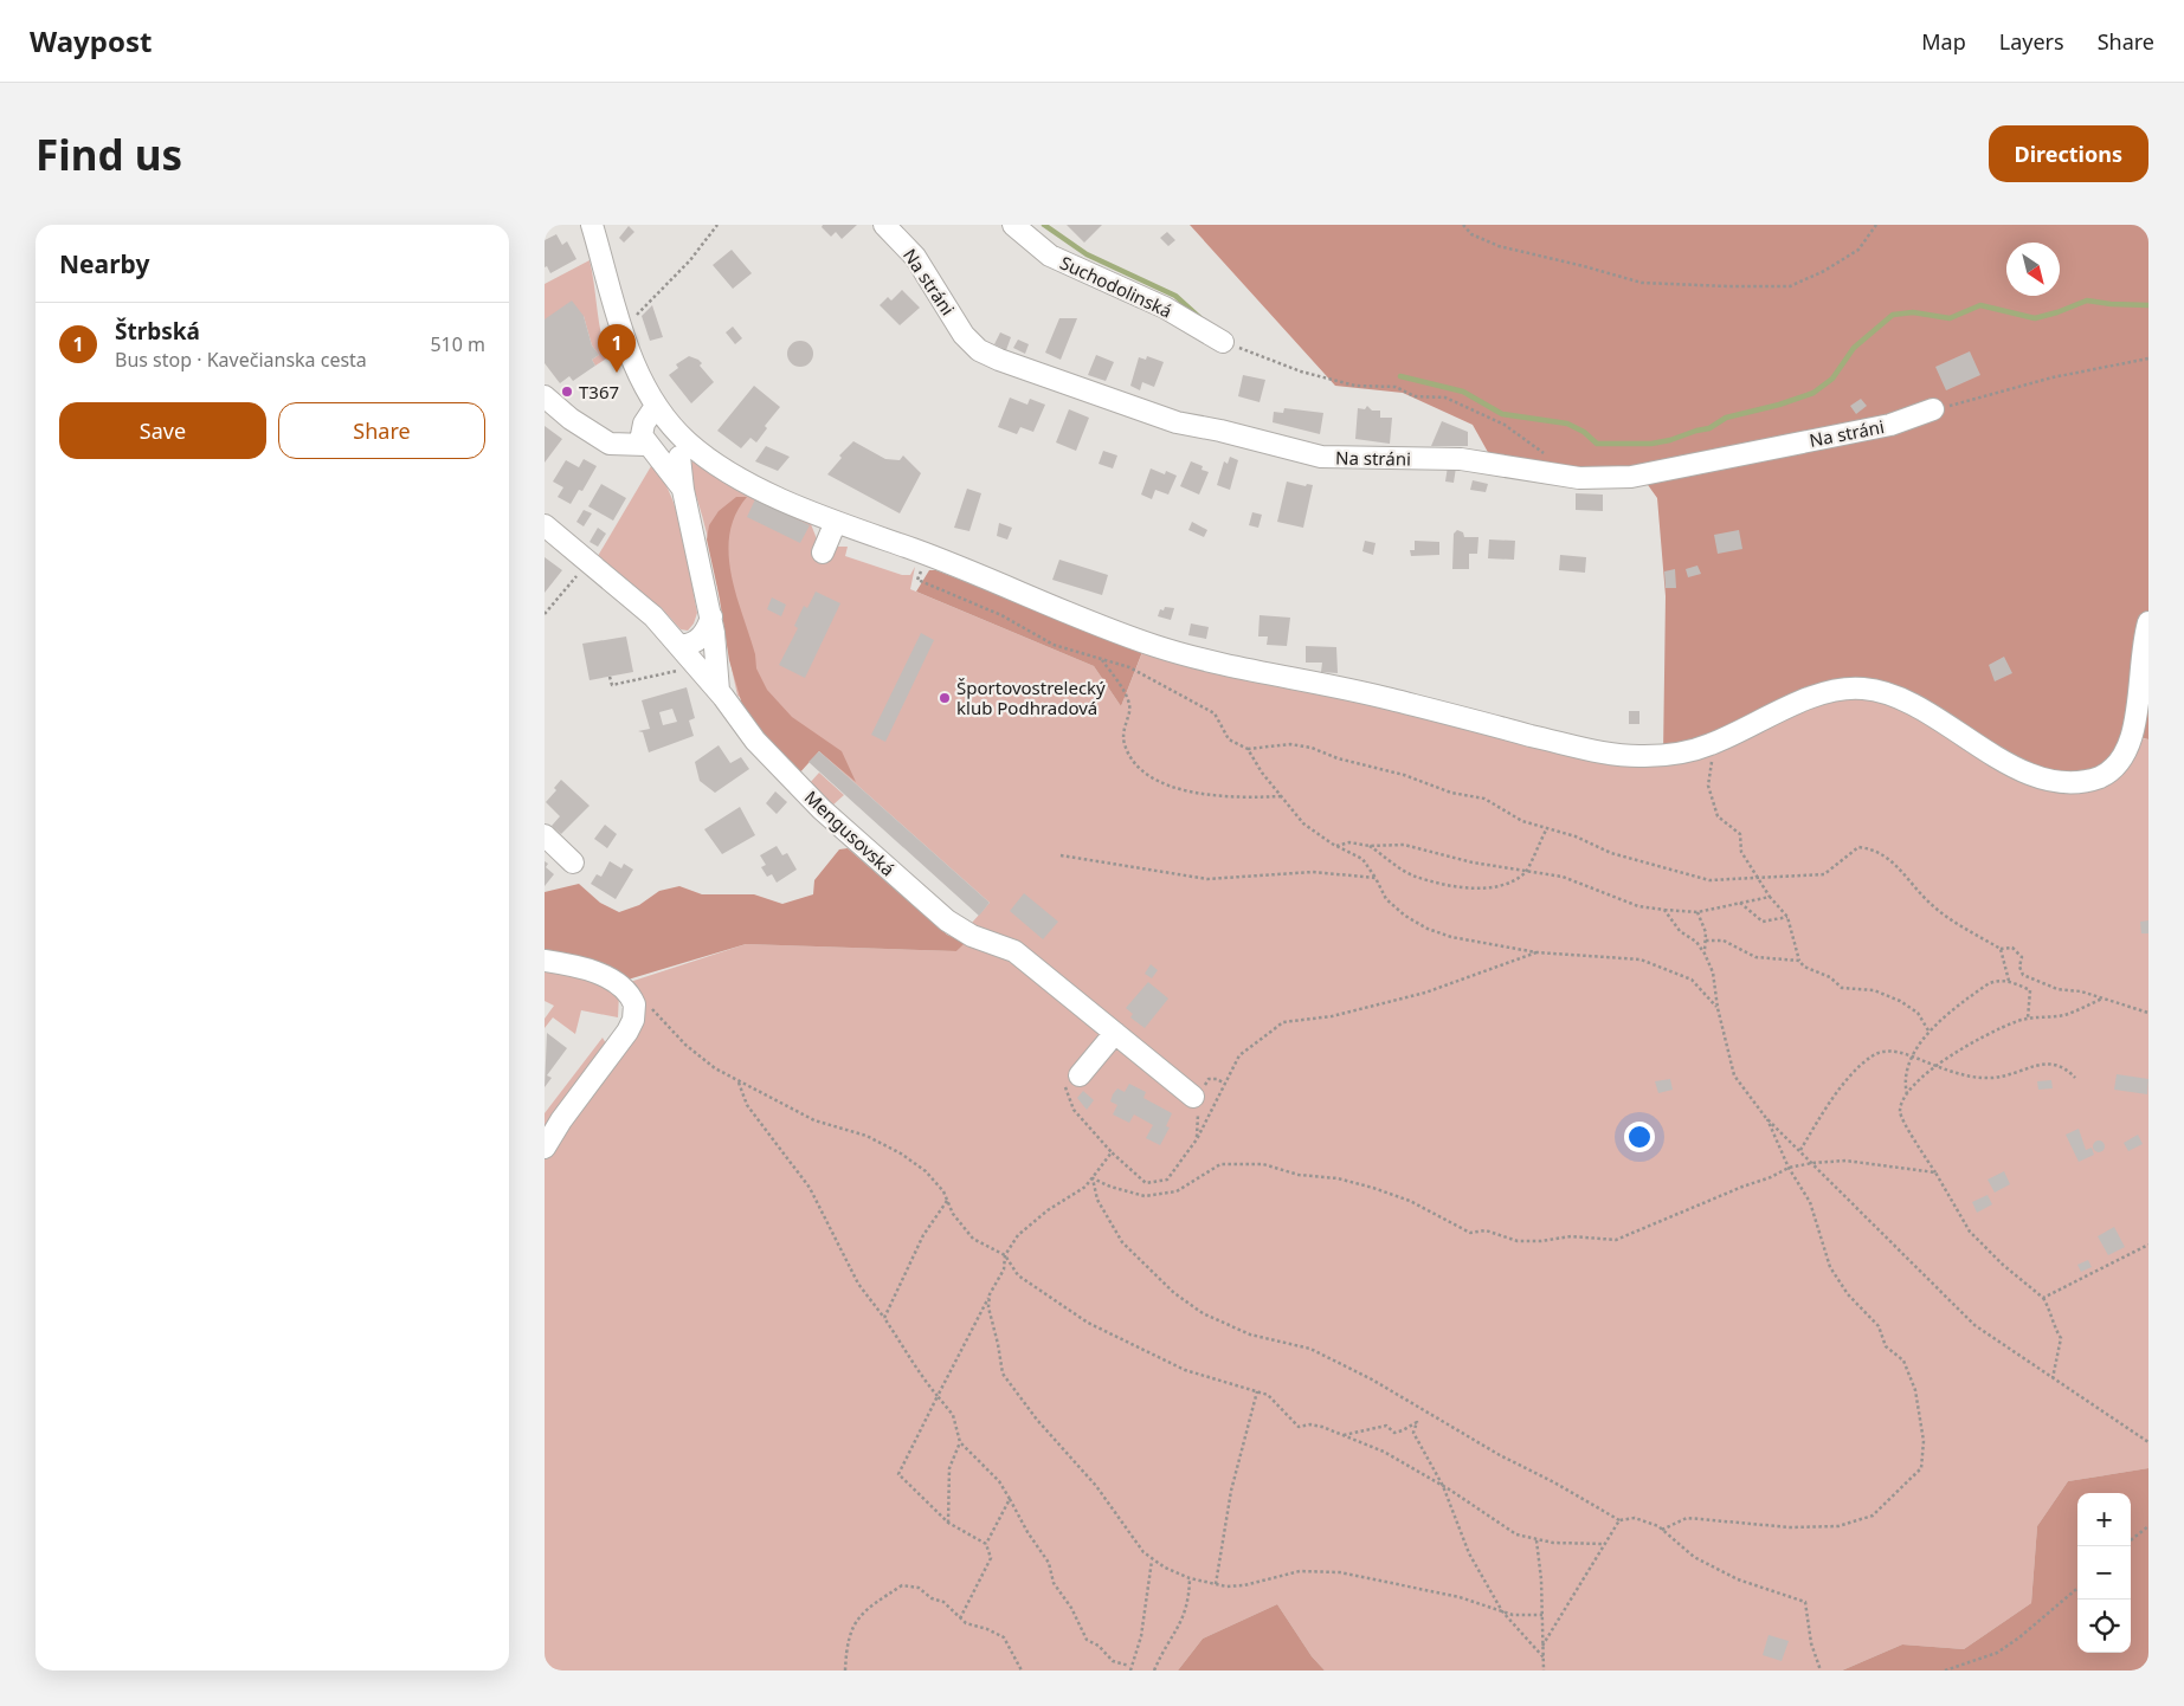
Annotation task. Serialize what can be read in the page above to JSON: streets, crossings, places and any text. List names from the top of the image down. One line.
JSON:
{"streets":{"street":["Na stráni","Suchodolinská","Mengusovská"]},"places":["T367","Športovostrelecký klub Podhradová"],"north":"bottom right","page":{"header":"Waypost","nav":["Map","Layers","Share"],"buttons":["Directions",["Save","Share"]],"title":"Find us","heading":"Nearby","list":[{"mark":"1","name":"Štrbská","note":"Bus stop · Kavečianska cesta","value":"510 m"}],"pins":"1","map_buttons":["+","−"]}}
